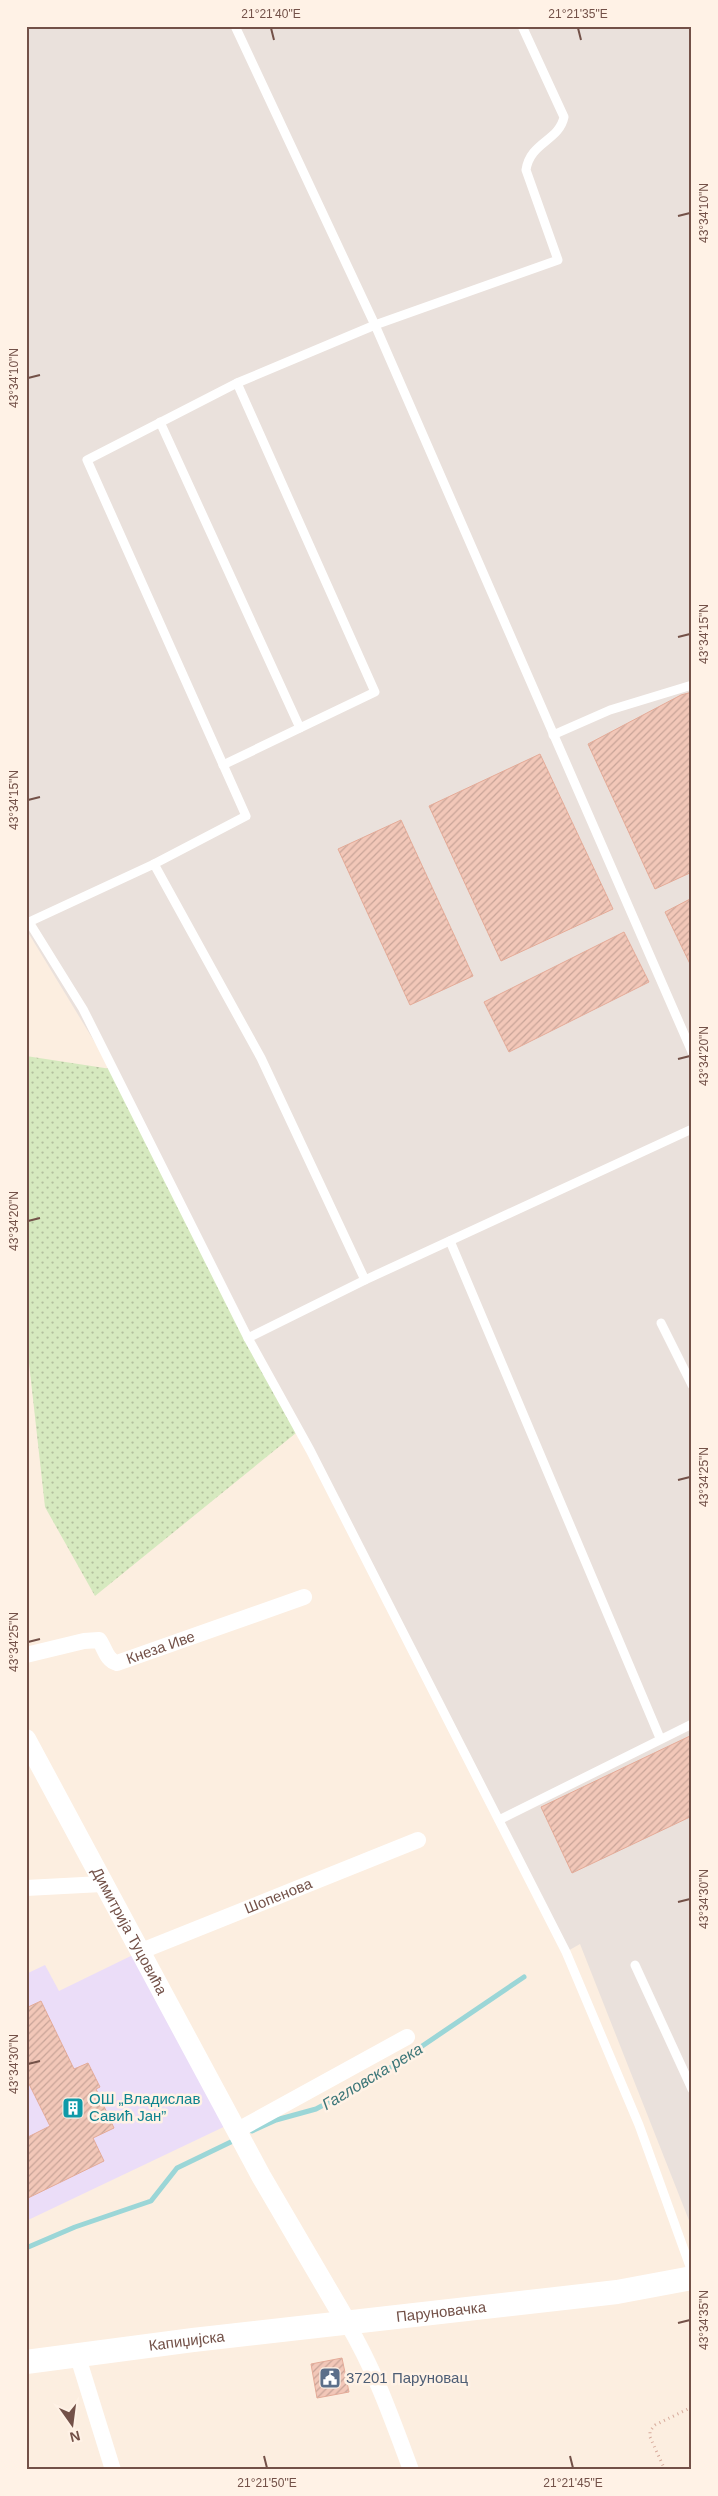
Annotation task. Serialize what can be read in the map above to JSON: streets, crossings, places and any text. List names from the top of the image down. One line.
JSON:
{"streets":{"main road":["Паруновачка","Капиџијска"],"street":["Кнеза Иве","Шопенова","Димитрија Туцовића"]},"crossings":[["Шопенова","Димитрија Туцовића"],["Димитрија Туцовића","Паруновачка"],["Димитрија Туцовића","Капиџијска"],["Паруновачка","Капиџијска"]],"water":["Гагловска река"],"places":{"building":["ОШ „Владислав Савић Јан”"],"public building":["37201 Паруновац"]},"north":"bottom","coordinates":["21°21'40\"E","21°21'35\"E","43°34'10\"N","43°34'15\"N","43°34'20\"N","43°34'25\"N","43°34'30\"N","43°34'35\"N","21°21'50\"E","21°21'45\"E"]}
